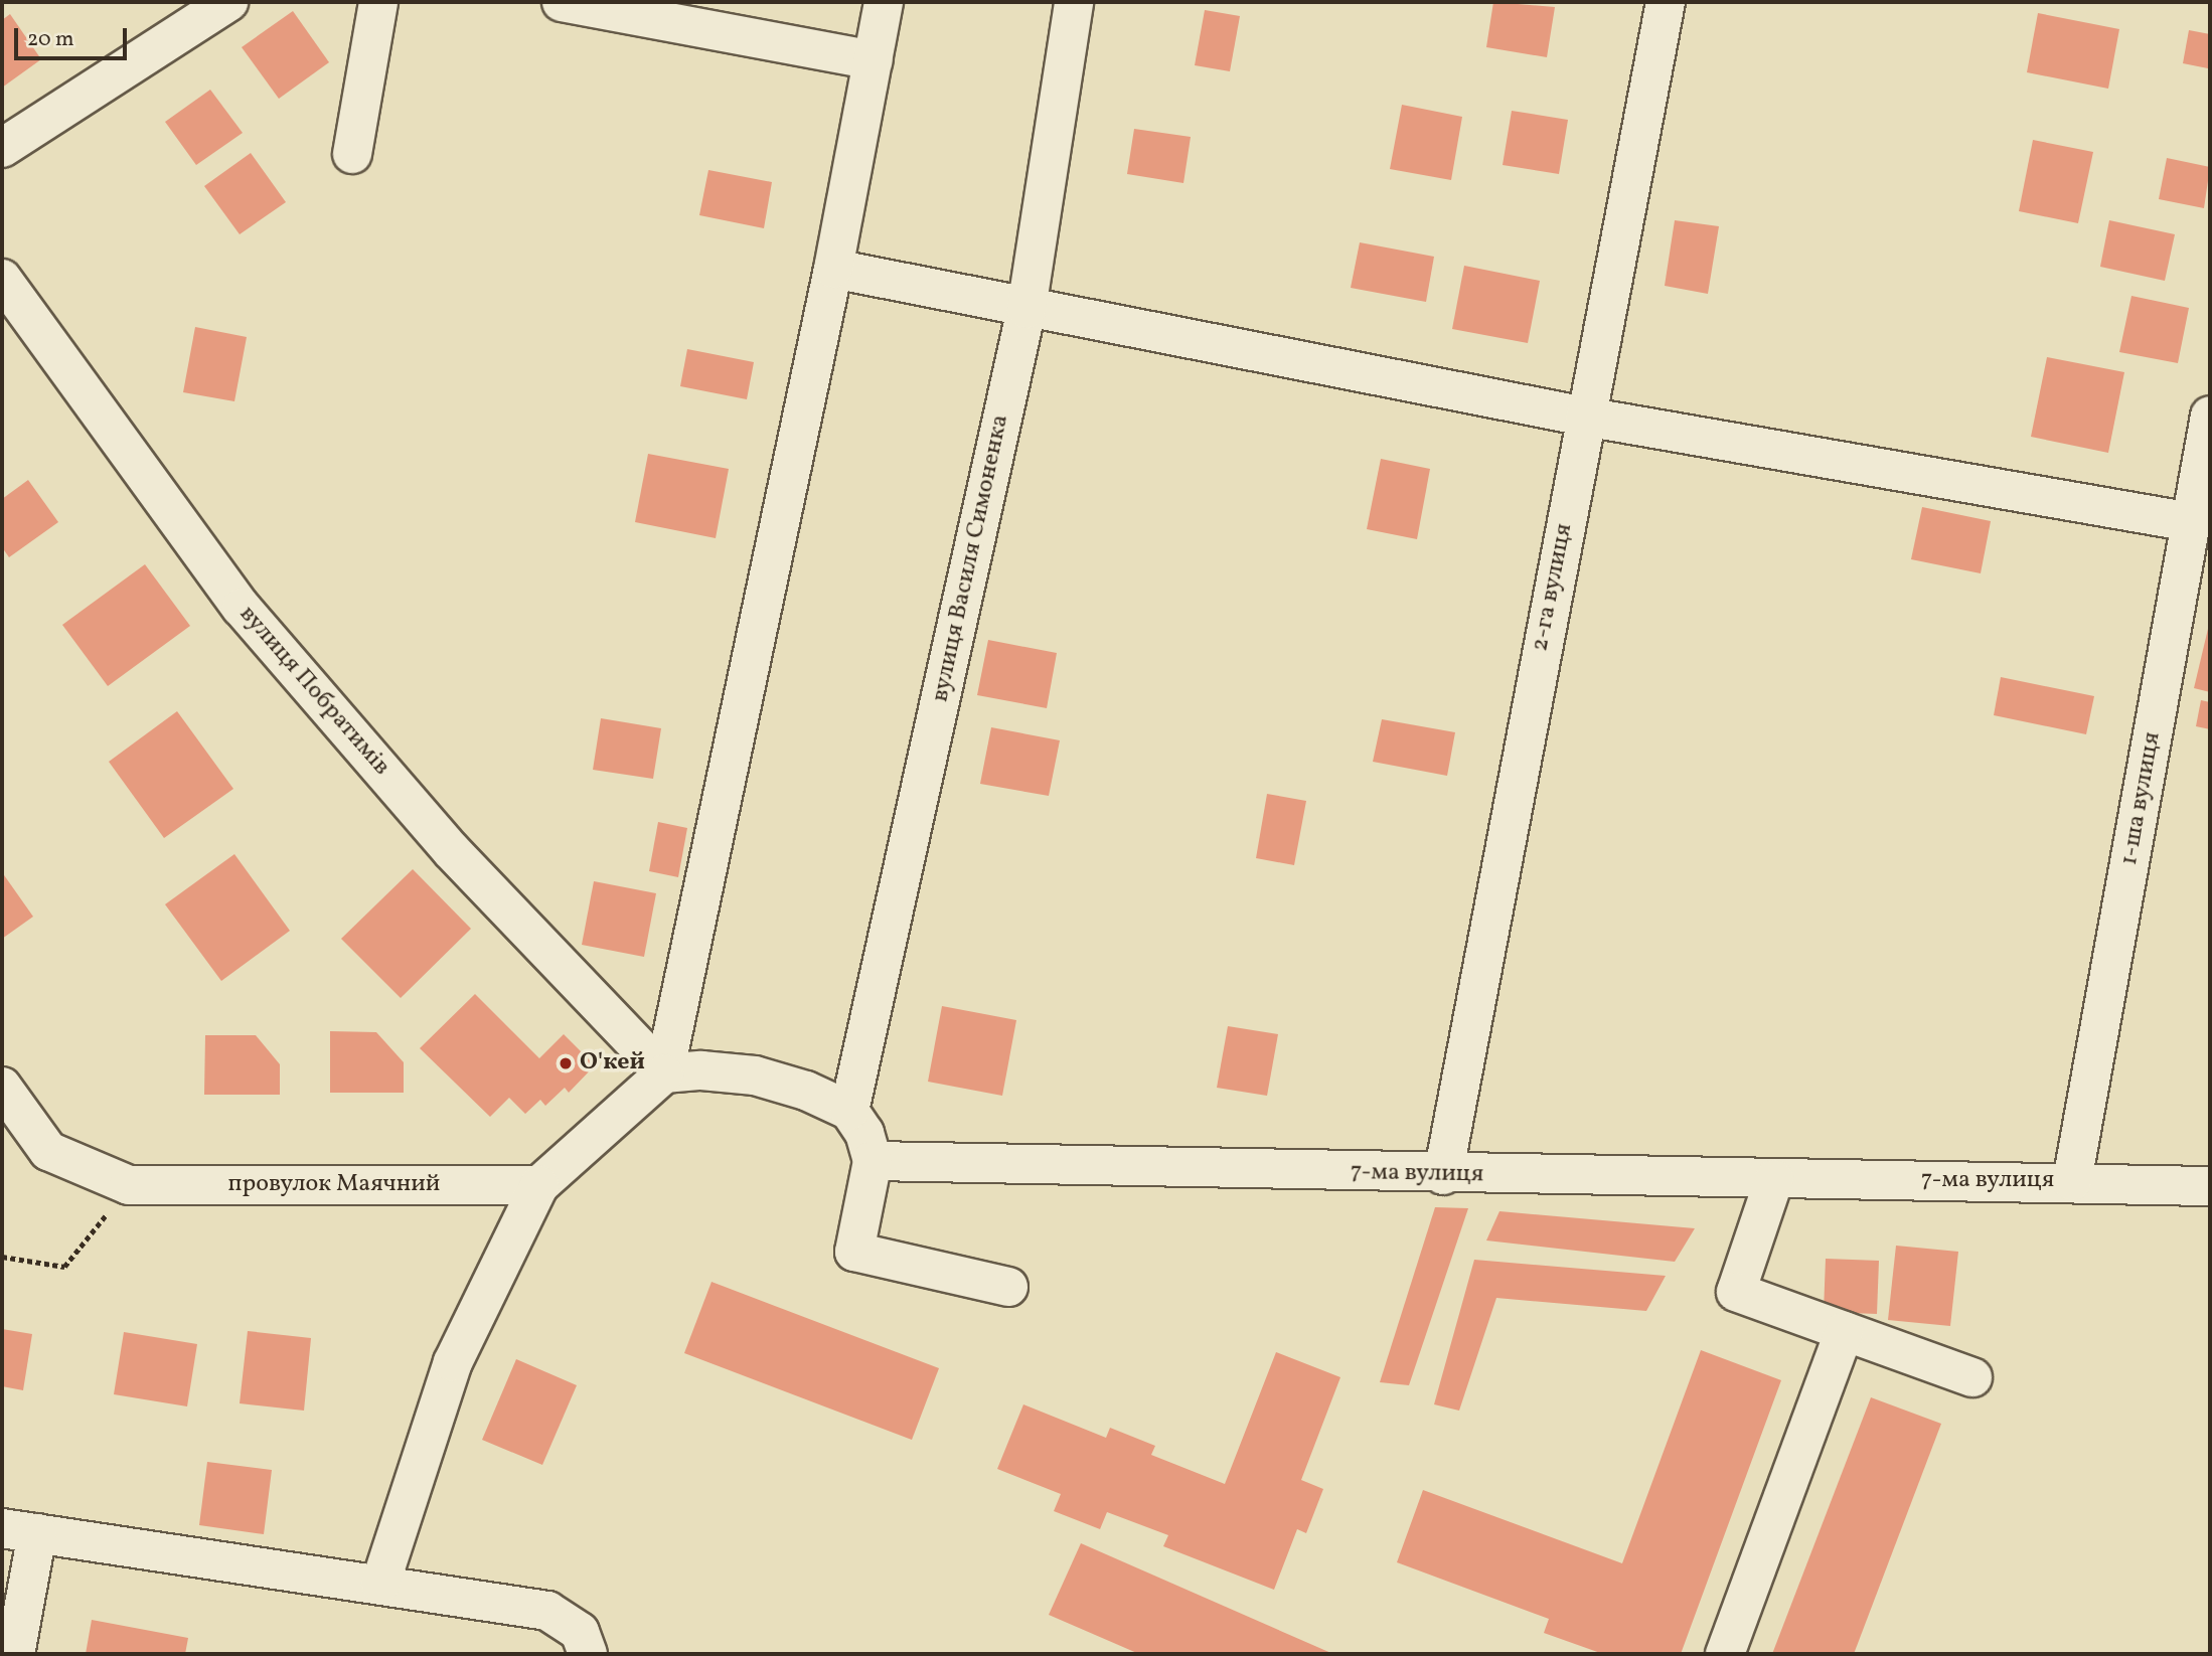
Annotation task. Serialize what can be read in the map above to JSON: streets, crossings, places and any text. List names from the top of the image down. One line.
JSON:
{"streets":{"street":["вулиця Василя Симоненка","2-га вулиця","вулиця Побратимів","1-ша вулиця","7-ма вулиця","провулок Маячний"]},"crossings":[["2-га вулиця","7-ма вулиця"],["1-ша вулиця","7-ма вулиця"]],"places":["О'кей"],"scale_bar":"20 m"}
